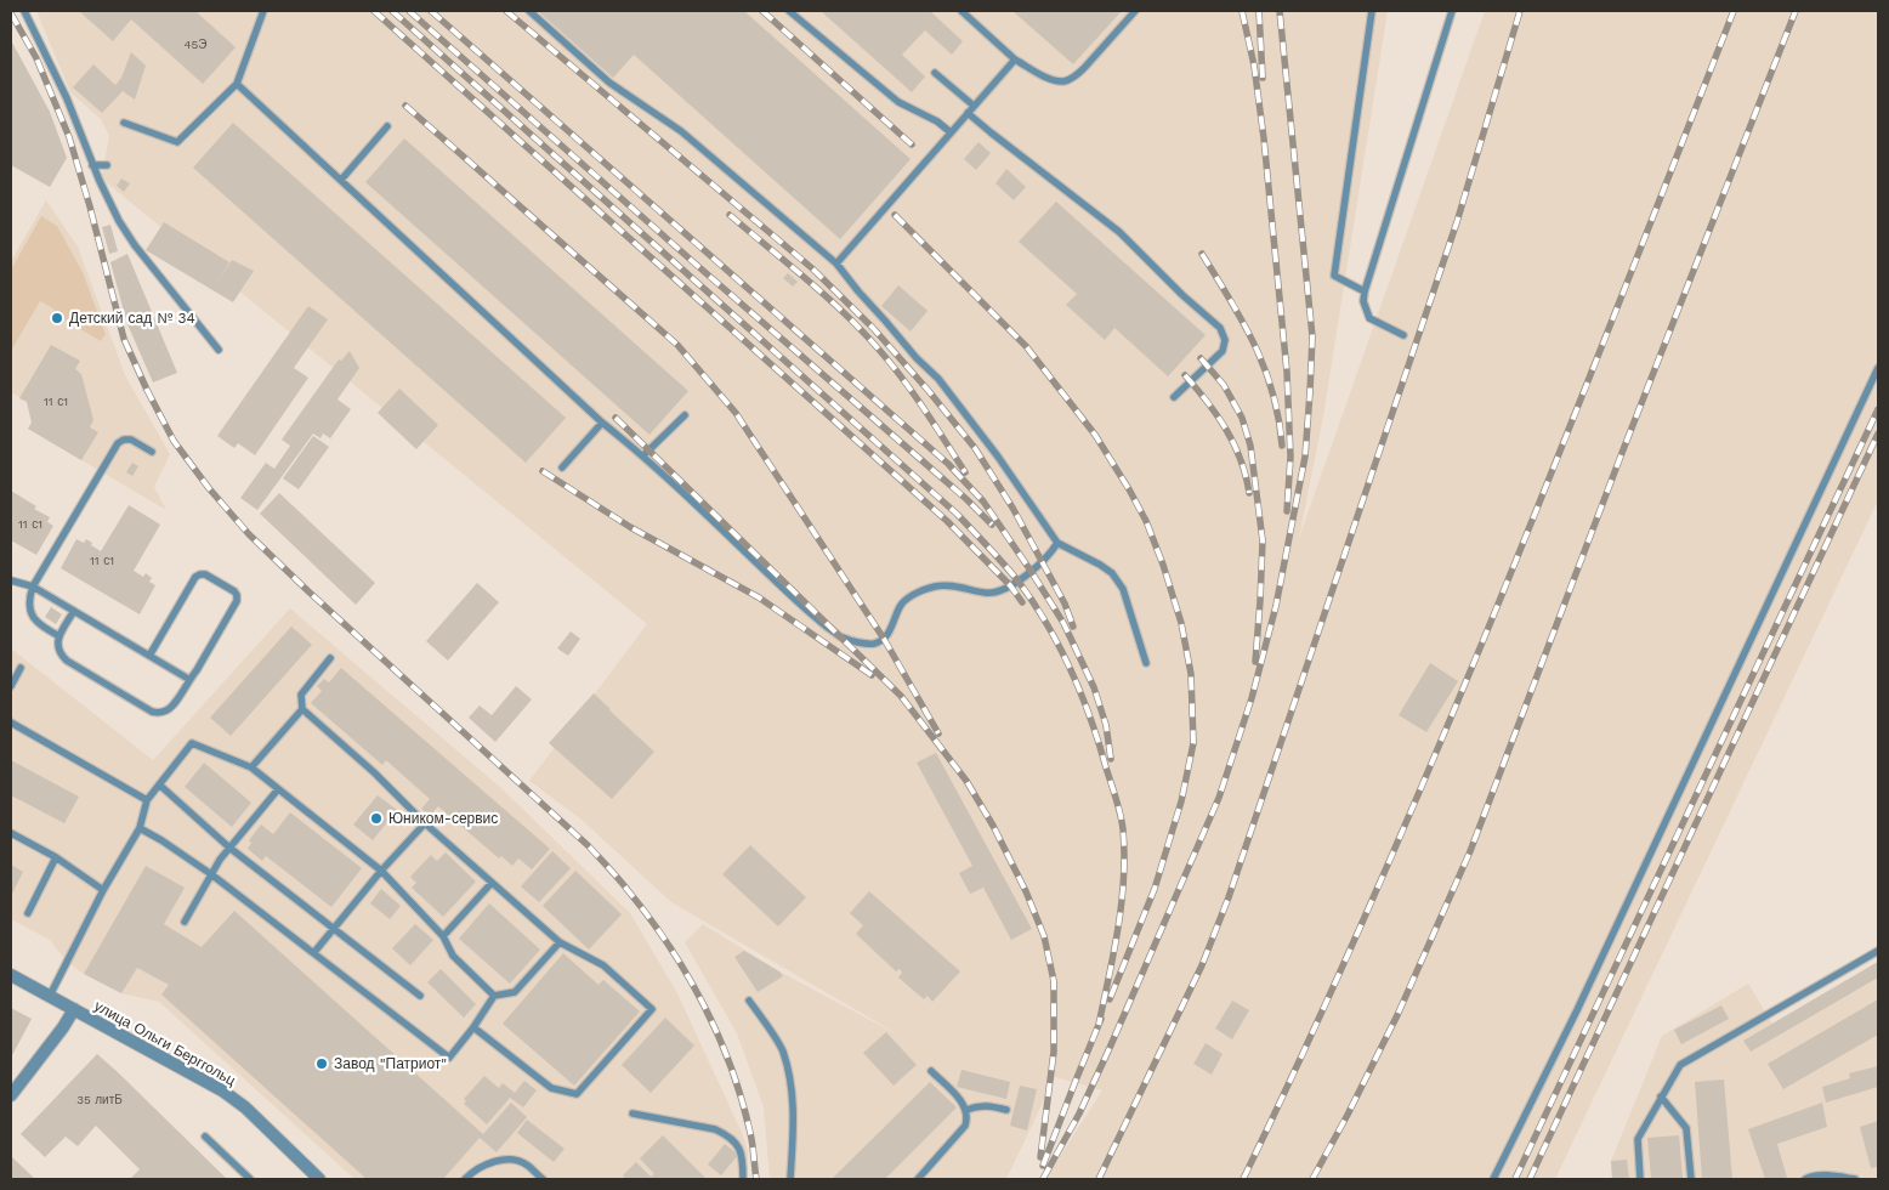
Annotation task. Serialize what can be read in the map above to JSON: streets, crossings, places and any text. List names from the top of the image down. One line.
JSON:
{"streets":{"street":["улица Ольги Берггольц"]},"places":["Детский сад № 34","Юником-сервис","Завод \"Патриот\""],"house_numbers":["45Э","11 с1","11 с1","11 с1","35 литБ"]}
